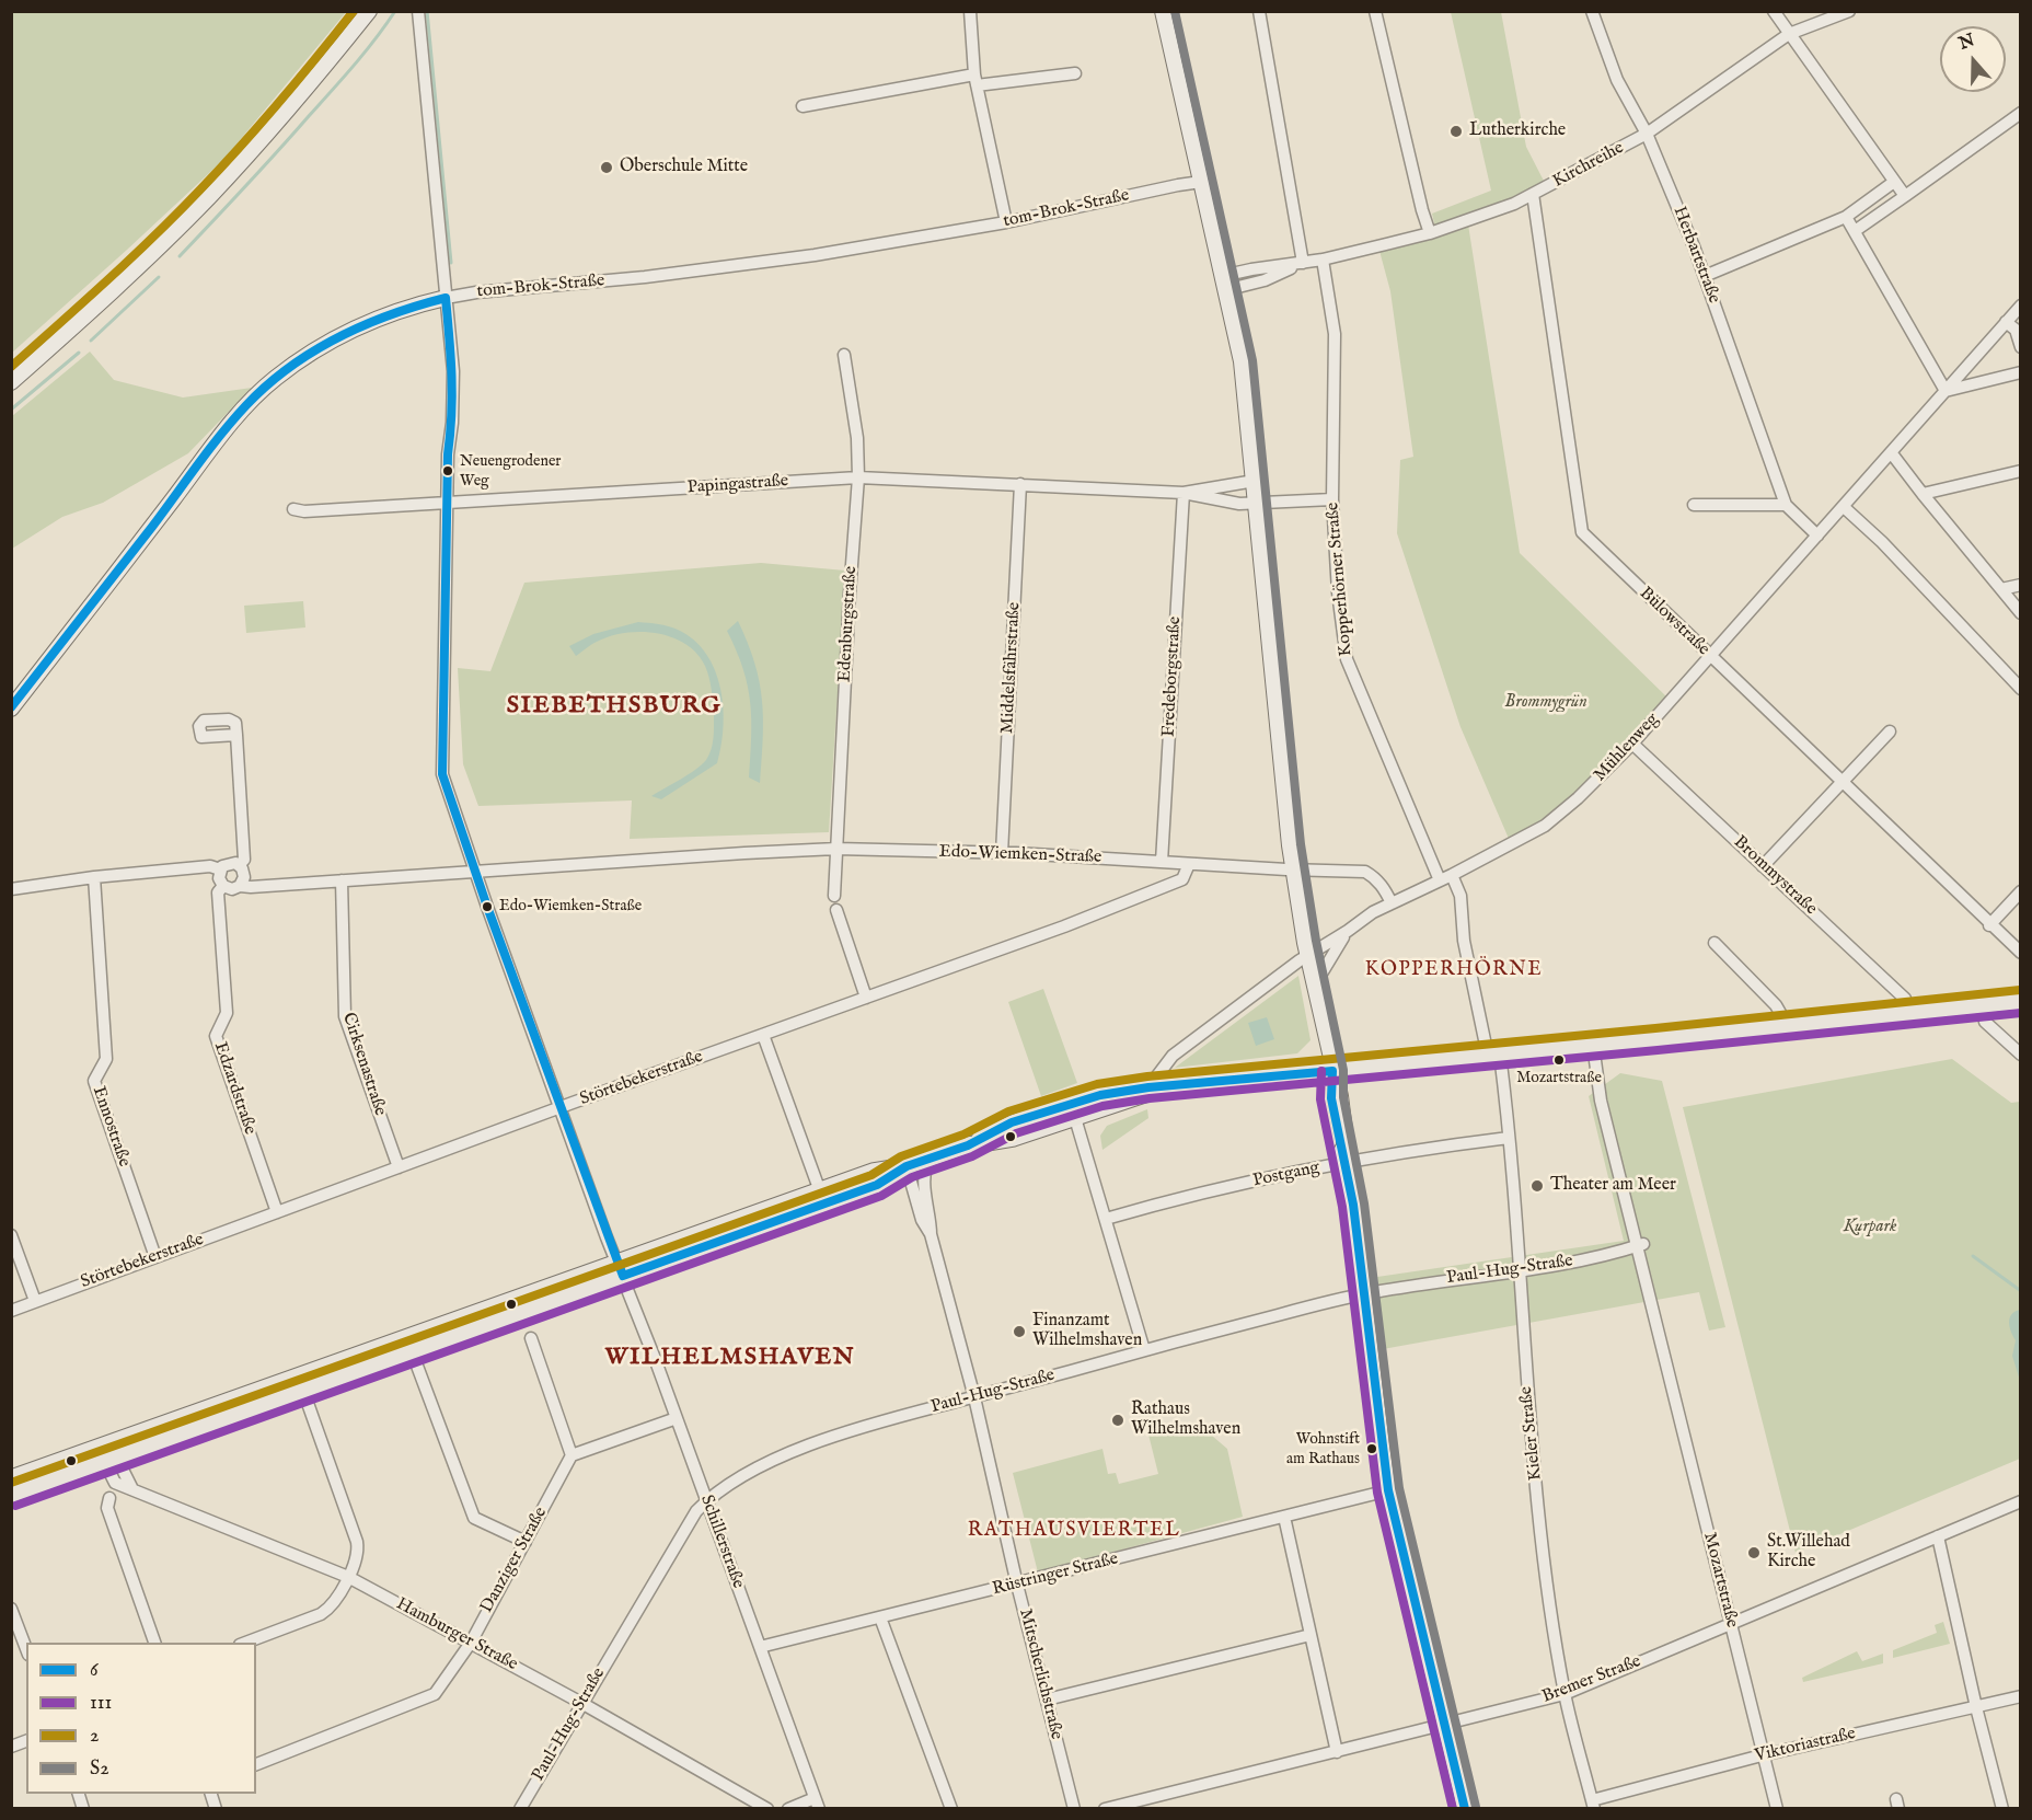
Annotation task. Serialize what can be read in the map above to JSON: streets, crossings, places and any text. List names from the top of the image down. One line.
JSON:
{"streets":{"main road":["tom-Brok-Straße"],"street":["Kirchreihe","Herbartstraße","Papingastraße","Kopperhörner Straße","Bülowstraße","Edenburgstraße","Middelsfährstraße","Fredeborgstraße","Mühlenweg","Edo-Wiemken-Straße","Brommystraße","Cirksenastraße","Störtebekerstraße","Edzardstraße","Ennostraße","Postgang","Paul-Hug-Straße","Kieler Straße","Schillerstraße","Danziger Straße","Rüstringer Straße","Mozartstraße","Hamburger Straße","Mitscherlichstraße","Bremer Straße","Viktoriastraße"]},"crossings":[["Kirchreihe","Herbartstraße"],["Kirchreihe","Kopperhörner Straße"],["Kirchreihe","Bülowstraße"],["tom-Brok-Straße","Schillerstraße"],["Herbartstraße","Mühlenweg"],["Papingastraße","Kopperhörner Straße"],["Papingastraße","Edenburgstraße"],["Papingastraße","Middelsfährstraße"],["Papingastraße","Fredeborgstraße"],["Papingastraße","Schillerstraße"],["Kopperhörner Straße","Mühlenweg"],["Kopperhörner Straße","Kieler Straße"],["Bülowstraße","Mühlenweg"],["Edenburgstraße","Edo-Wiemken-Straße"],["Middelsfährstraße","Edo-Wiemken-Straße"],["Fredeborgstraße","Edo-Wiemken-Straße"],["Mühlenweg","Edo-Wiemken-Straße"],["Mühlenweg","Brommystraße"],["Edo-Wiemken-Straße","Cirksenastraße"],["Edo-Wiemken-Straße","Störtebekerstraße"],["Edo-Wiemken-Straße","Edzardstraße"],["Edo-Wiemken-Straße","Schillerstraße"],["Cirksenastraße","Störtebekerstraße"],["Störtebekerstraße","Edzardstraße"],["Störtebekerstraße","Ennostraße"],["Störtebekerstraße","Schillerstraße"],["Postgang","Kieler Straße"],["Paul-Hug-Straße","Kieler Straße"],["Paul-Hug-Straße","Schillerstraße"],["Paul-Hug-Straße","Mozartstraße"],["Paul-Hug-Straße","Hamburger Straße"],["Paul-Hug-Straße","Mitscherlichstraße"],["Kieler Straße","Bremer Straße"],["Kieler Straße","Viktoriastraße"],["Schillerstraße","Rüstringer Straße"],["Danziger Straße","Hamburger Straße"],["Rüstringer Straße","Mitscherlichstraße"],["Mozartstraße","Bremer Straße"],["Mozartstraße","Viktoriastraße"]],"districts":["SIEBETHSBURG","KOPPERHÖRNE","WILHELMSHAVEN","RATHAUSVIERTEL"],"parks":["Brommygrün","Kurpark"],"places":["Lutherkirche","Oberschule Mitte","Neuengrodener Weg","Edo-Wiemken-Straße","Mozartstraße","Theater am Meer","Finanzamt Wilhelmshaven","Rathaus Wilhelmshaven","Wohnstift am Rathaus","St.Willehad Kirche"],"lines":["transit line 2","transit line S2","transit line 6","transit line 111"],"legend":["6","111","2","S2"],"north":"top"}
